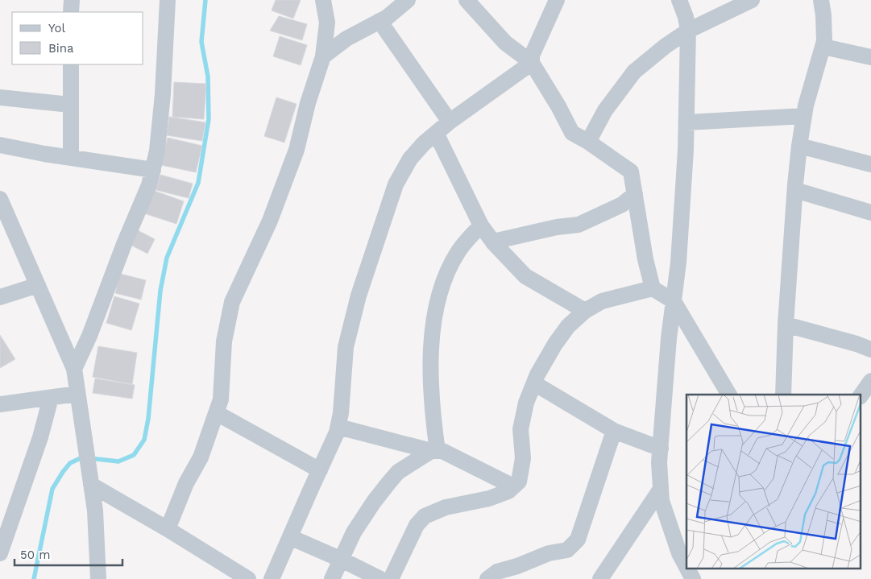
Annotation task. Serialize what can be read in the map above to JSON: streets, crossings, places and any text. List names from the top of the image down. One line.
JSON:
{"legend":["Yol","Bina"],"scale_bar":"50 m"}
